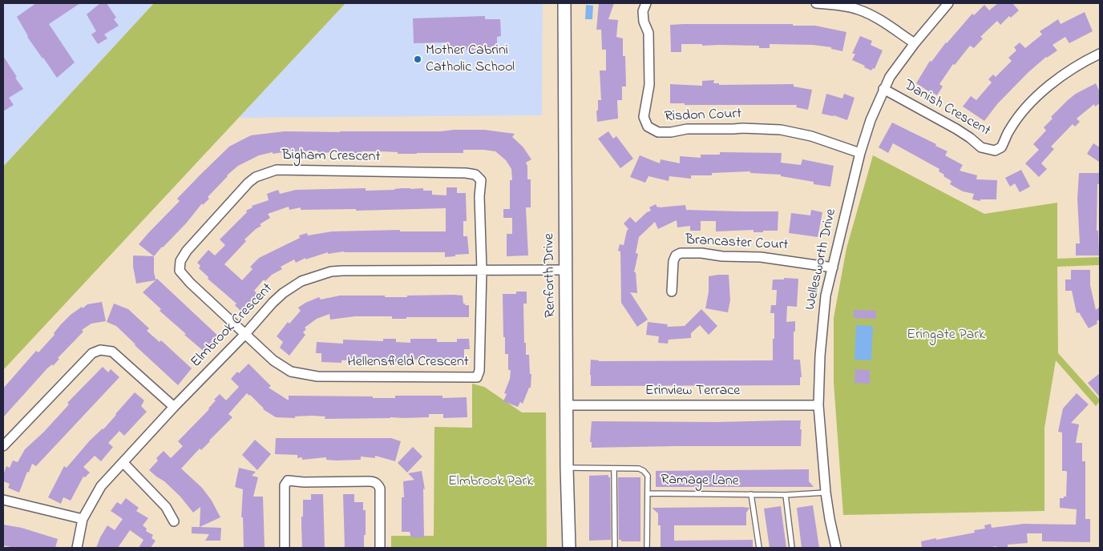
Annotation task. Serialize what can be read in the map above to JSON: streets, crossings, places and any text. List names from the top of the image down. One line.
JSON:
{"streets":{"main road":["Renforth Drive"],"street":["Danish Crescent","Risdon Court","Bigham Crescent","Brancaster Court","Wellesworth Drive","Elmbrook Crescent","Hellensfield Crescent","Erinview Terrace"],"lane":["Ramage Lane"]},"crossings":[["Danish Crescent","Wellesworth Drive"],["Risdon Court","Wellesworth Drive"],["Bigham Crescent","Elmbrook Crescent"],["Bigham Crescent","Hellensfield Crescent"],["Brancaster Court","Wellesworth Drive"],["Wellesworth Drive","Erinview Terrace"],["Wellesworth Drive","Ramage Lane"],["Renforth Drive","Elmbrook Crescent"],["Renforth Drive","Erinview Terrace"],["Renforth Drive","Ramage Lane"],["Elmbrook Crescent","Hellensfield Crescent"]],"parks":["Eringate Park","Elmbrook Park"],"places":["Mother Cabrini Catholic School"]}
